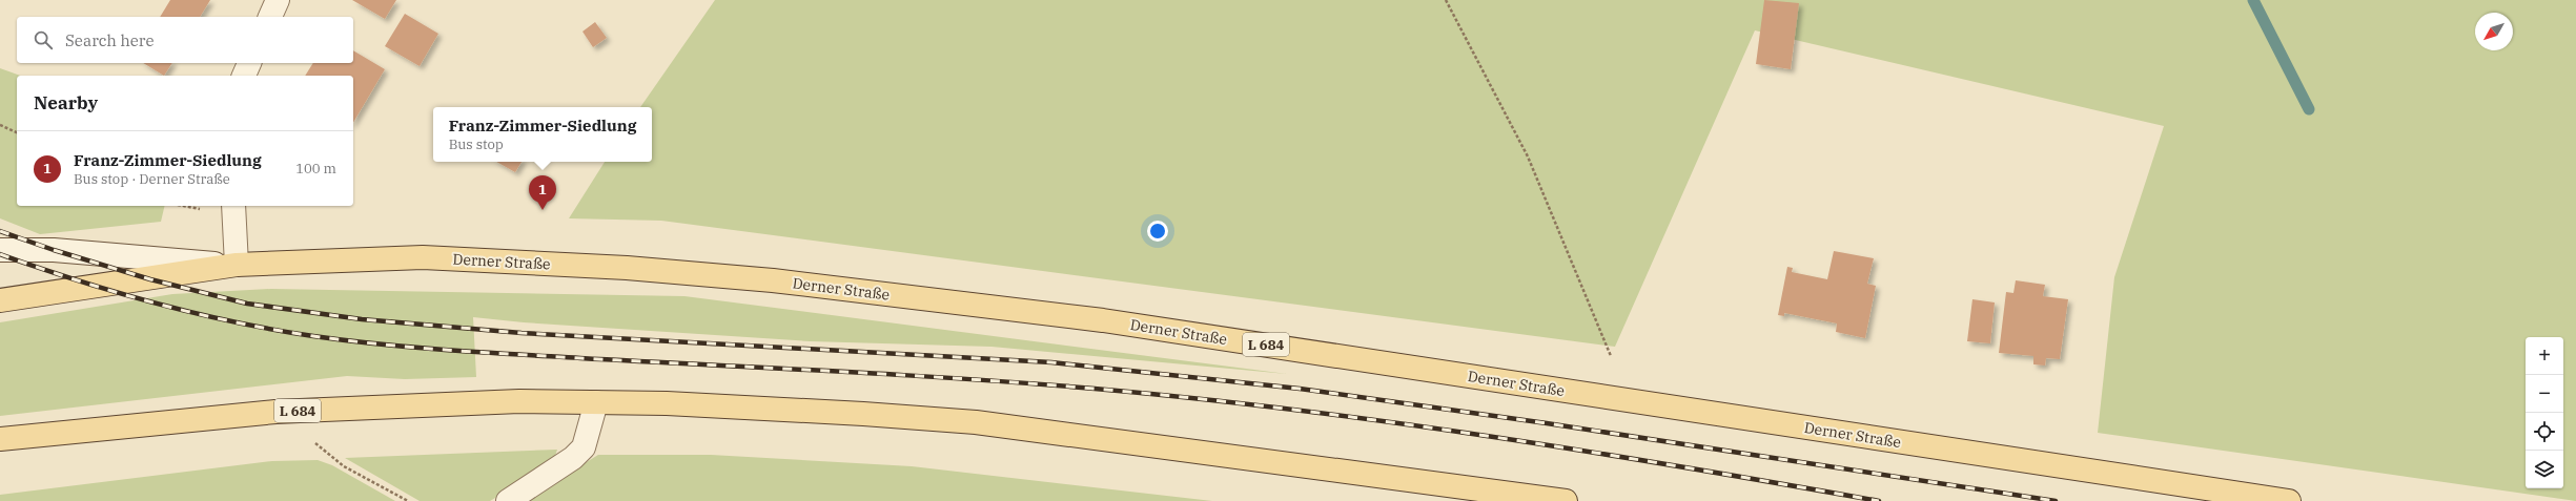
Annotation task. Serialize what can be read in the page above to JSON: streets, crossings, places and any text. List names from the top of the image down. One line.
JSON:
{"streets":{"main road":["Derner Straße","L 684"]},"crossings":[["Derner Straße","L 684"]],"north":"bottom left","page":{"search":"Search here","heading":"Nearby","popup":["Franz-Zimmer-Siedlung","Bus stop"],"list":[{"mark":"1","name":"Franz-Zimmer-Siedlung","note":"Bus stop · Derner Straße","value":"100 m"}],"pins":"1","map_buttons":["+","−"]}}
